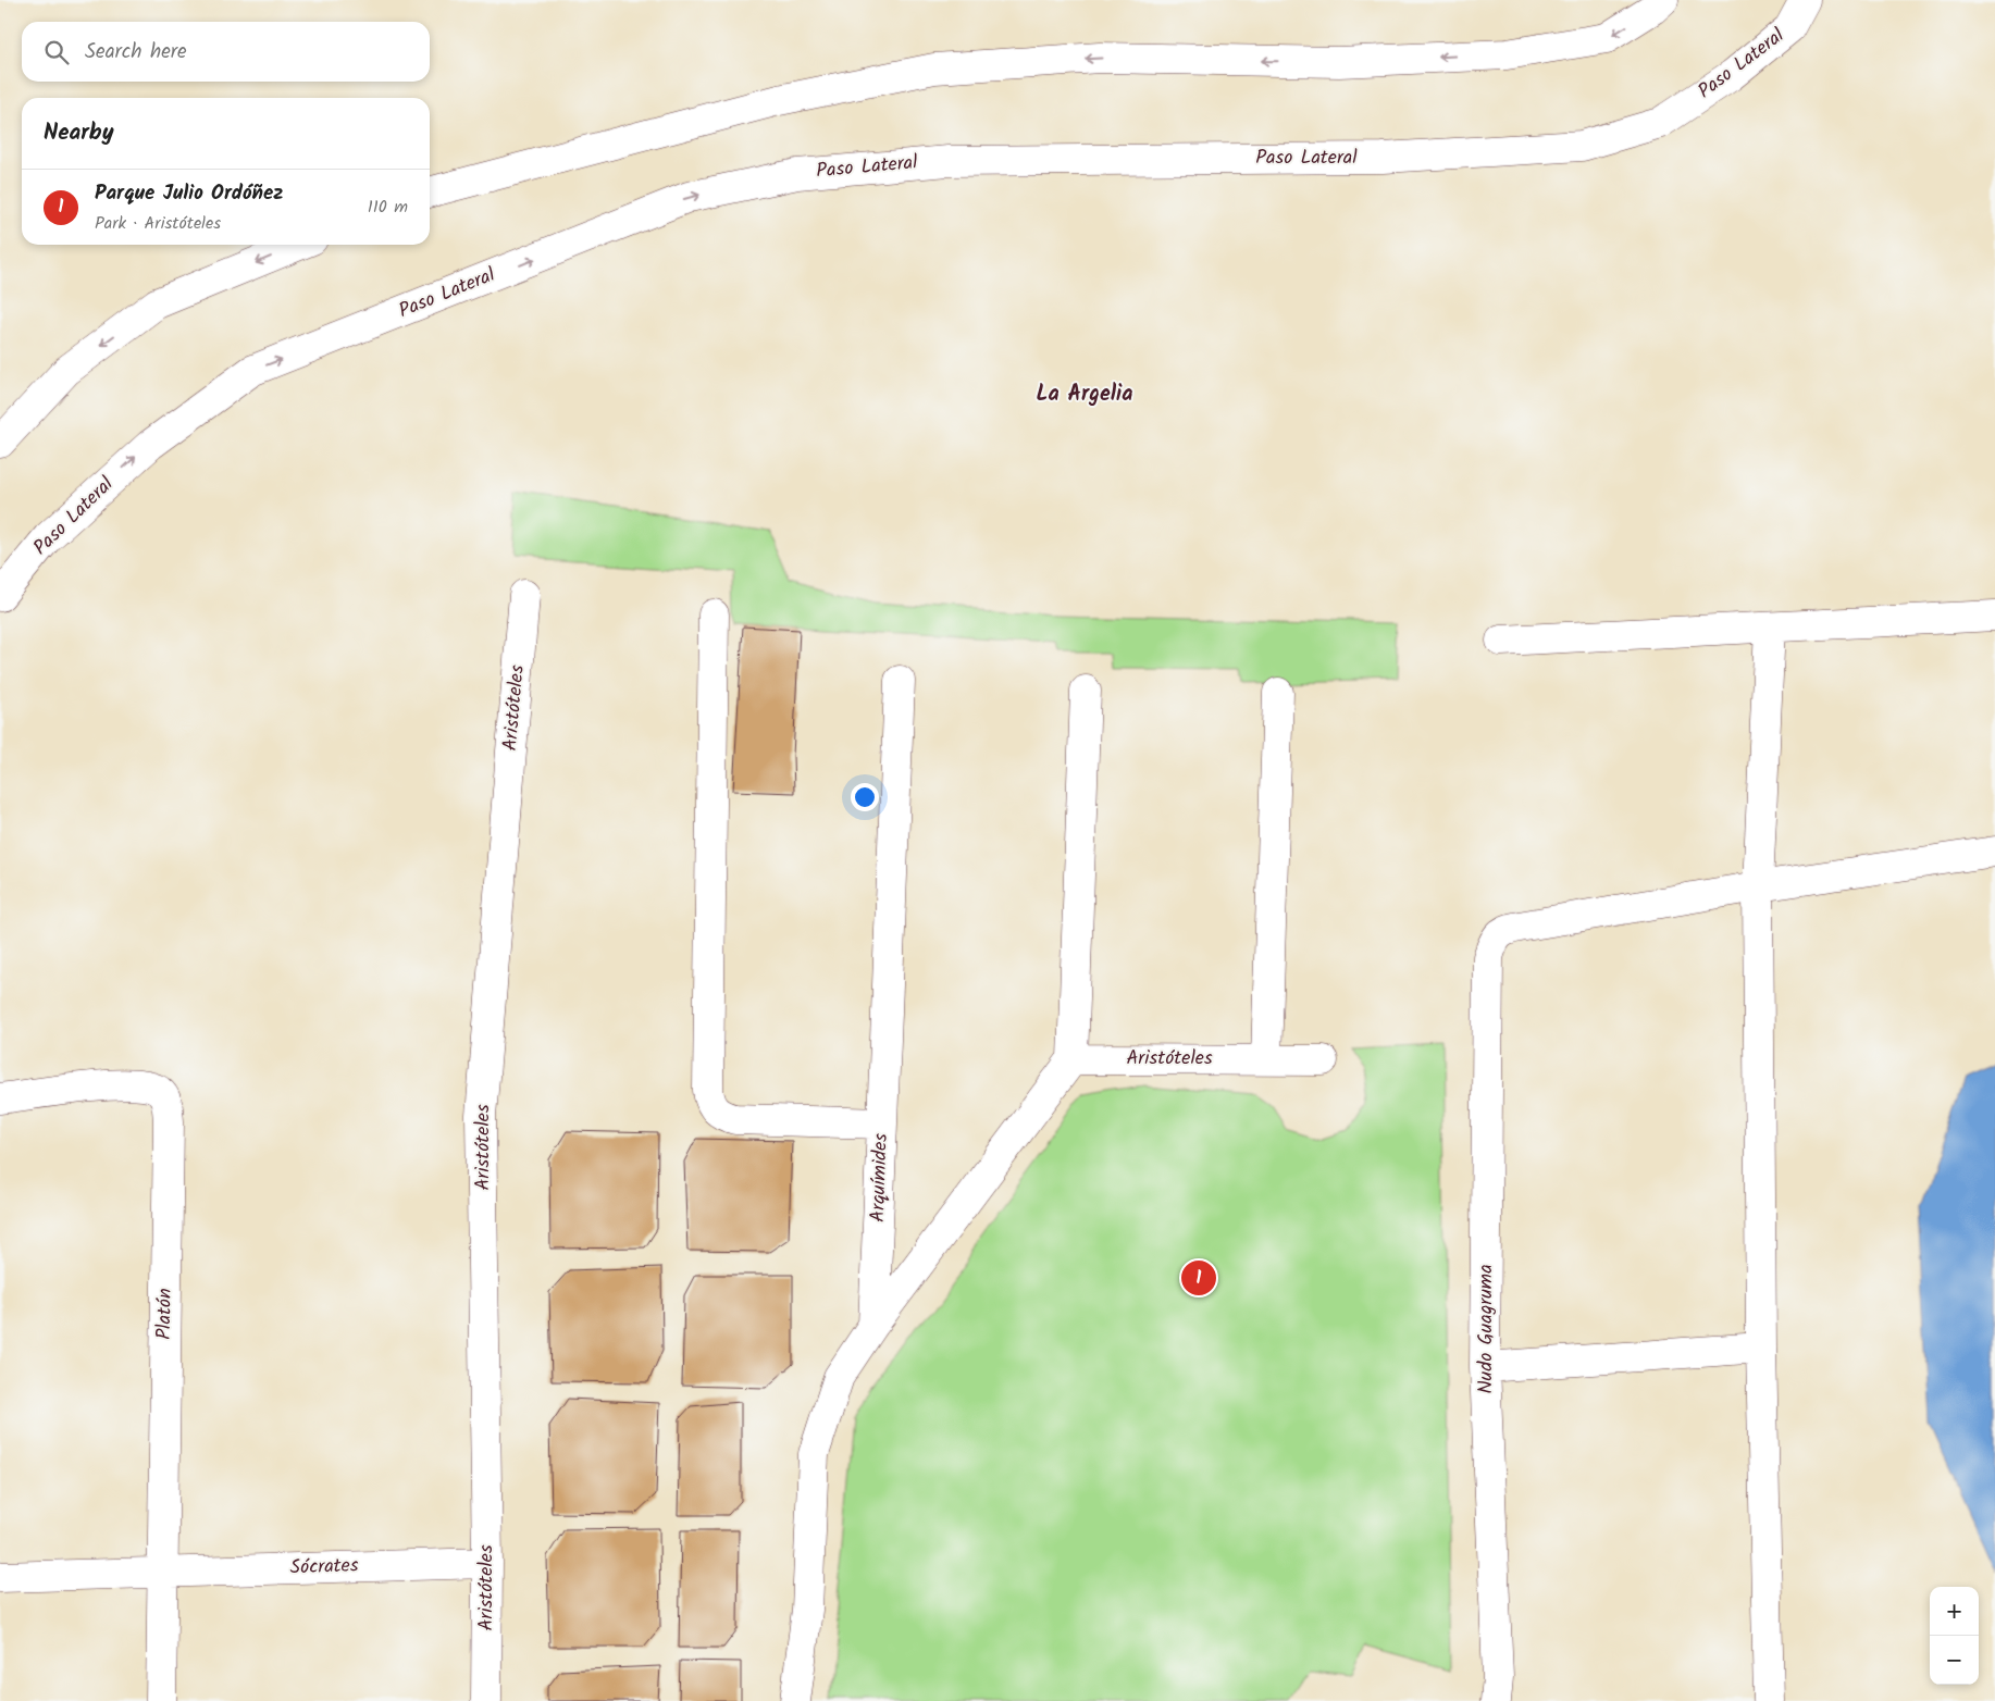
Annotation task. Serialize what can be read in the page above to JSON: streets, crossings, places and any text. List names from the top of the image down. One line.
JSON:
{"streets":{"main road":["Paso Lateral","Aristóteles","Arquímides","Platón","Nudo Guagruma","Sócrates"]},"crossings":[["Aristóteles","Sócrates"],["Platón","Sócrates"]],"districts":["La Argelia"],"page":{"search":"Search here","heading":"Nearby","list":[{"mark":"1","name":"Parque Julio Ordóñez","note":"Park · Aristóteles","value":"110 m"}],"pins":"1","map_buttons":["+","−"]}}
